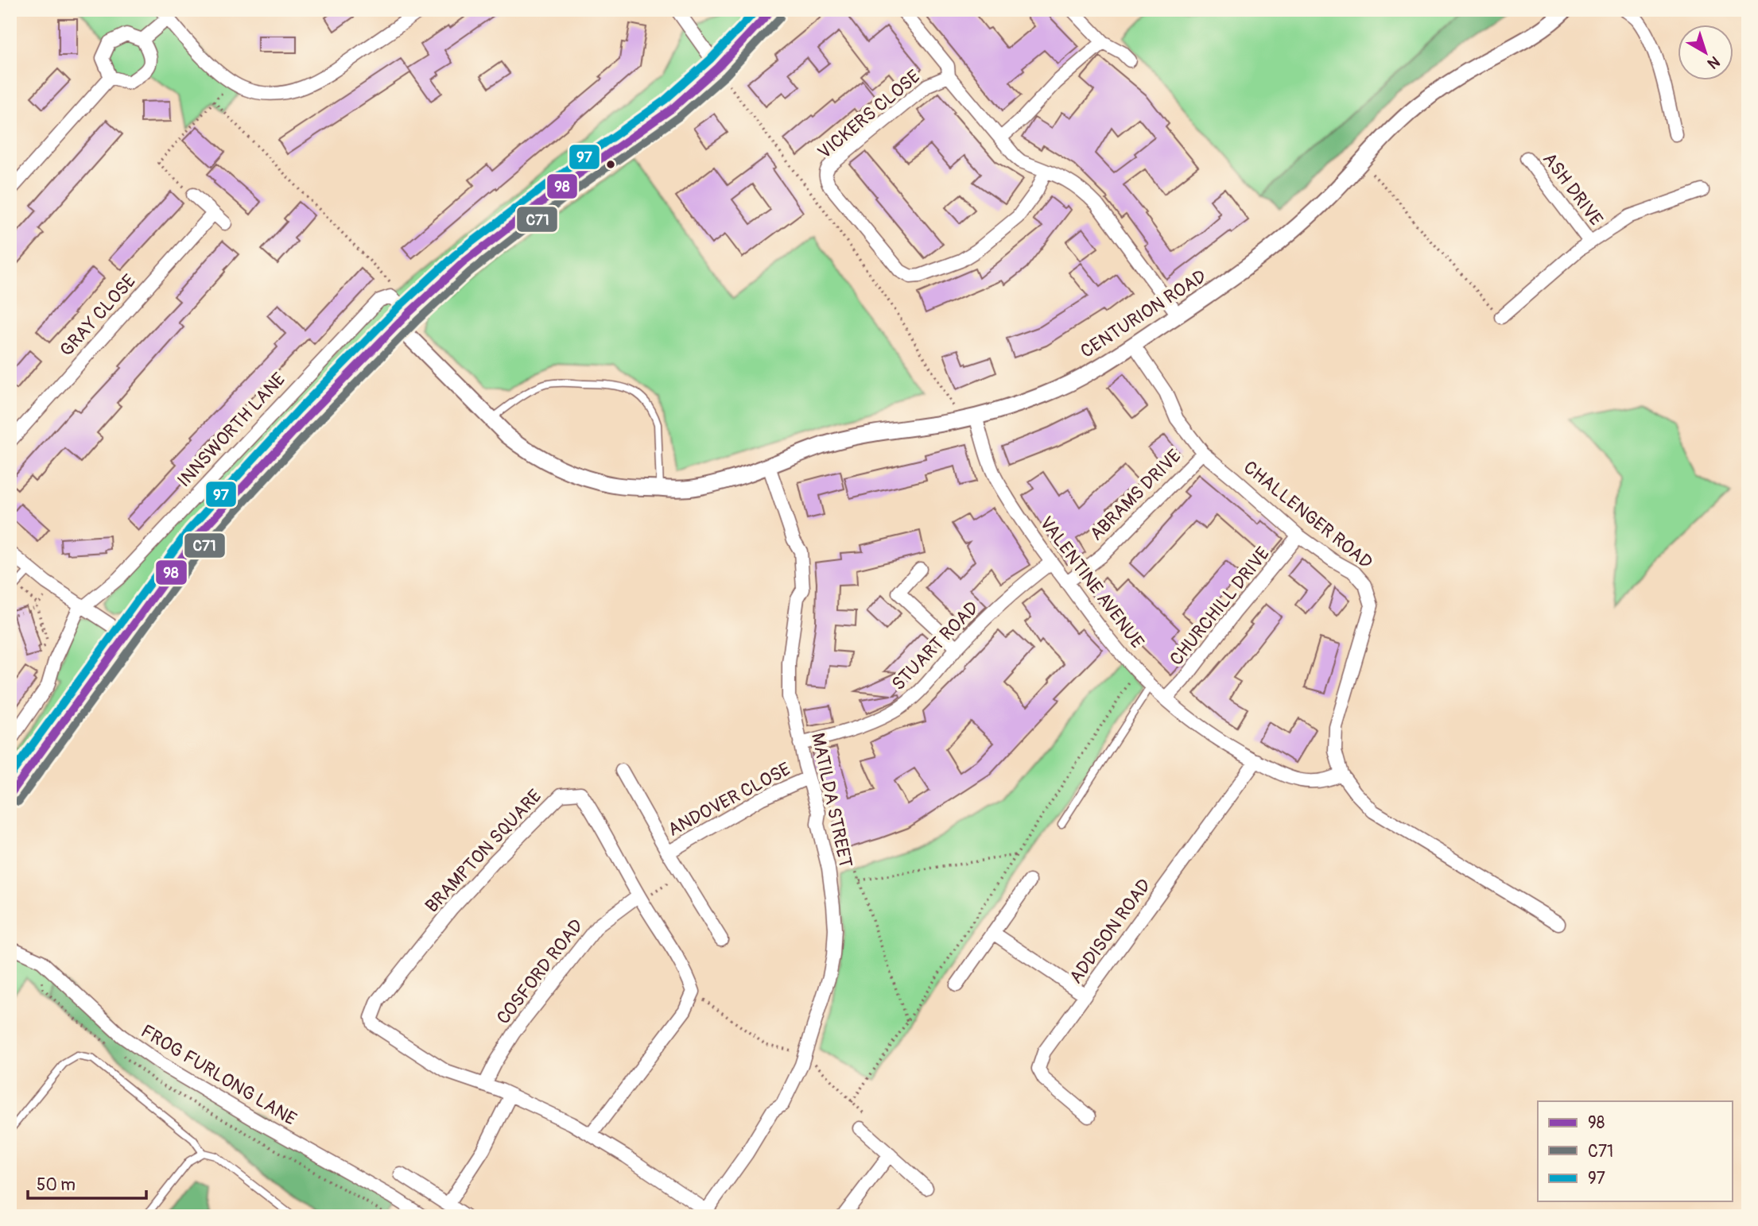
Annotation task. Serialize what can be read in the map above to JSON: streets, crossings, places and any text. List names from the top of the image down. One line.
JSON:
{"streets":{"street":["VICKERS CLOSE","ASH DRIVE","CENTURION ROAD","GRAY CLOSE","INNSWORTH LANE","ABRAMS DRIVE","CHALLENGER ROAD","VALENTINE AVENUE","CHURCHILL DRIVE","STUART ROAD","ANDOVER CLOSE","MATILDA STREET","BRAMPTON SQUARE","ADDISON ROAD","COSFORD ROAD","FROG FURLONG LANE"]},"crossings":[["CENTURION ROAD","CHALLENGER ROAD"],["CENTURION ROAD","VALENTINE AVENUE"],["CENTURION ROAD","MATILDA STREET"],["ABRAMS DRIVE","CHALLENGER ROAD"],["ABRAMS DRIVE","VALENTINE AVENUE"],["CHALLENGER ROAD","VALENTINE AVENUE"],["CHALLENGER ROAD","CHURCHILL DRIVE"],["VALENTINE AVENUE","CHURCHILL DRIVE"],["VALENTINE AVENUE","STUART ROAD"],["VALENTINE AVENUE","ADDISON ROAD"],["STUART ROAD","MATILDA STREET"],["ANDOVER CLOSE","MATILDA STREET"],["MATILDA STREET","BRAMPTON SQUARE"],["BRAMPTON SQUARE","COSFORD ROAD"]],"lines":["transit line 98","transit line 97","transit line C71"],"legend":["98","C71","97"],"scale_bar":"50 m","north":"bottom right"}
